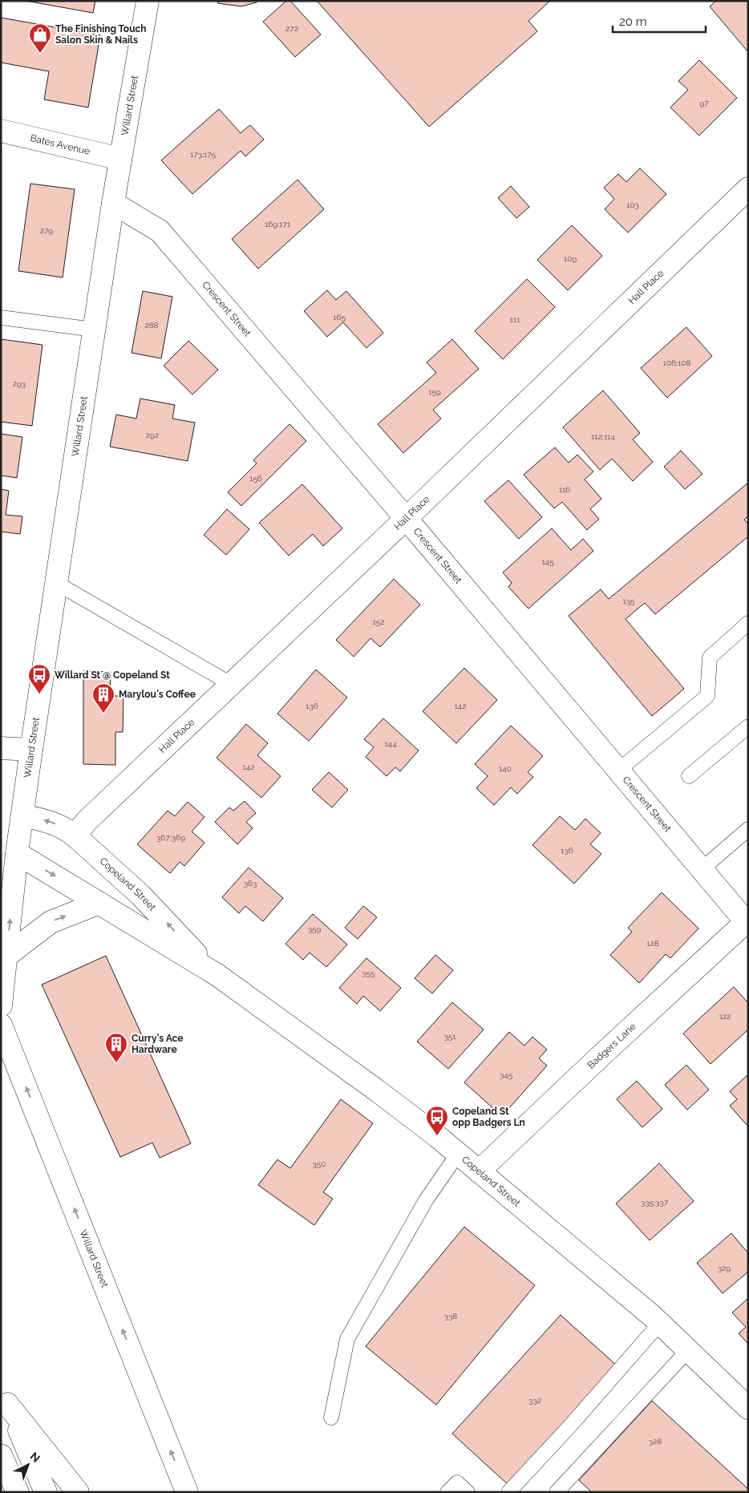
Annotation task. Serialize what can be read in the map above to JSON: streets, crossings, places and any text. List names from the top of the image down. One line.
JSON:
{"streets":{"main road":["Willard Street","Bates Avenue","Hall Place","Crescent Street","Copeland Street","Badgers Lane"]},"crossings":[["Willard Street","Bates Avenue"],["Willard Street","Crescent Street"],["Willard Street","Copeland Street"],["Hall Place","Crescent Street"],["Hall Place","Copeland Street"],["Crescent Street","Badgers Lane"],["Copeland Street","Badgers Lane"]],"places":{"shop":["The Finishing Touch Salon Skin & Nails"],"bus stop":["Willard St @ Copeland St","Copeland St opp Badgers Ln"],"building":["Marylou's Coffee","Curry's Ace Hardware"]},"house_numbers":["272","97","173;175","103","169;171","279","109","165","111","288","106;108","293","159","292","112;114","156","116","145","135","152","136","142","144","142","140","367;369","136","363","359","128","355","122","351","345","350","335;337","329","338","332","328"],"scale_bar":"20 m","north":"top right"}
